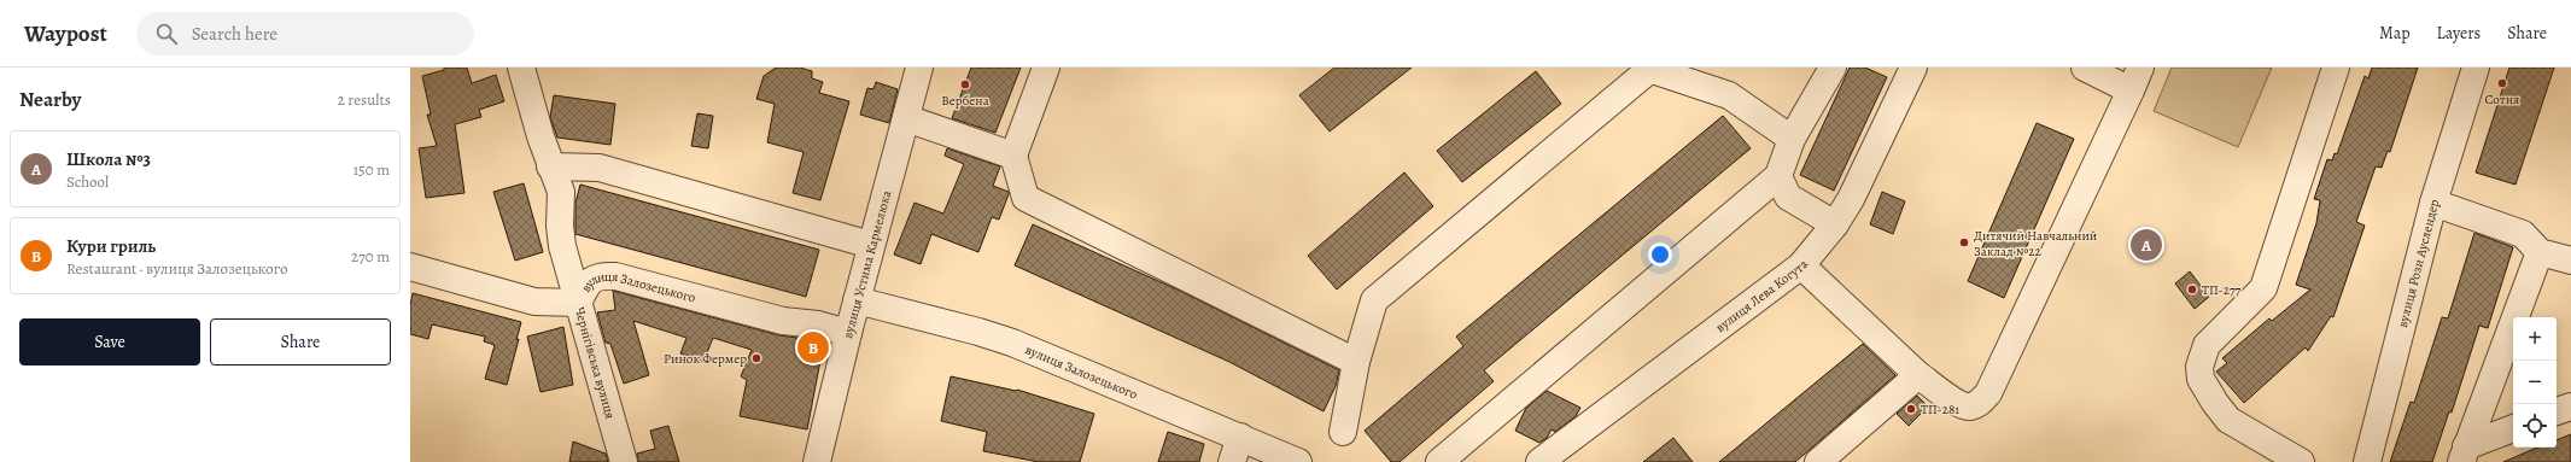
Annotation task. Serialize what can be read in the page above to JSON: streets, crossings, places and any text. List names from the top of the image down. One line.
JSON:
{"streets":{"street":["вулиця Устима Кармелюка","вулиця Рози Ауслендер","вулиця Лева Когута","вулиця Залозецького","Чернігівська вулиця"]},"crossings":[["вулиця Устима Кармелюка","вулиця Залозецького"],["вулиця Залозецького","Чернігівська вулиця"]],"places":["Сотня","Вербена","Дитячий Навчальний Заклад №22","ТП-277","Ринок Фермер","ТП-281"],"page":{"header":"Waypost","search":"Search here","nav":["Map","Layers","Share"],"heading":["Nearby","2 results"],"list":[{"mark":"A","name":"Школа №3","note":"School","value":"150 m"},{"mark":"B","name":"Кури гриль","note":"Restaurant · вулиця Залозецького","value":"270 m"}],"pins":["A","B"],"buttons":["Save","Share"],"map_buttons":["+","−"]}}
